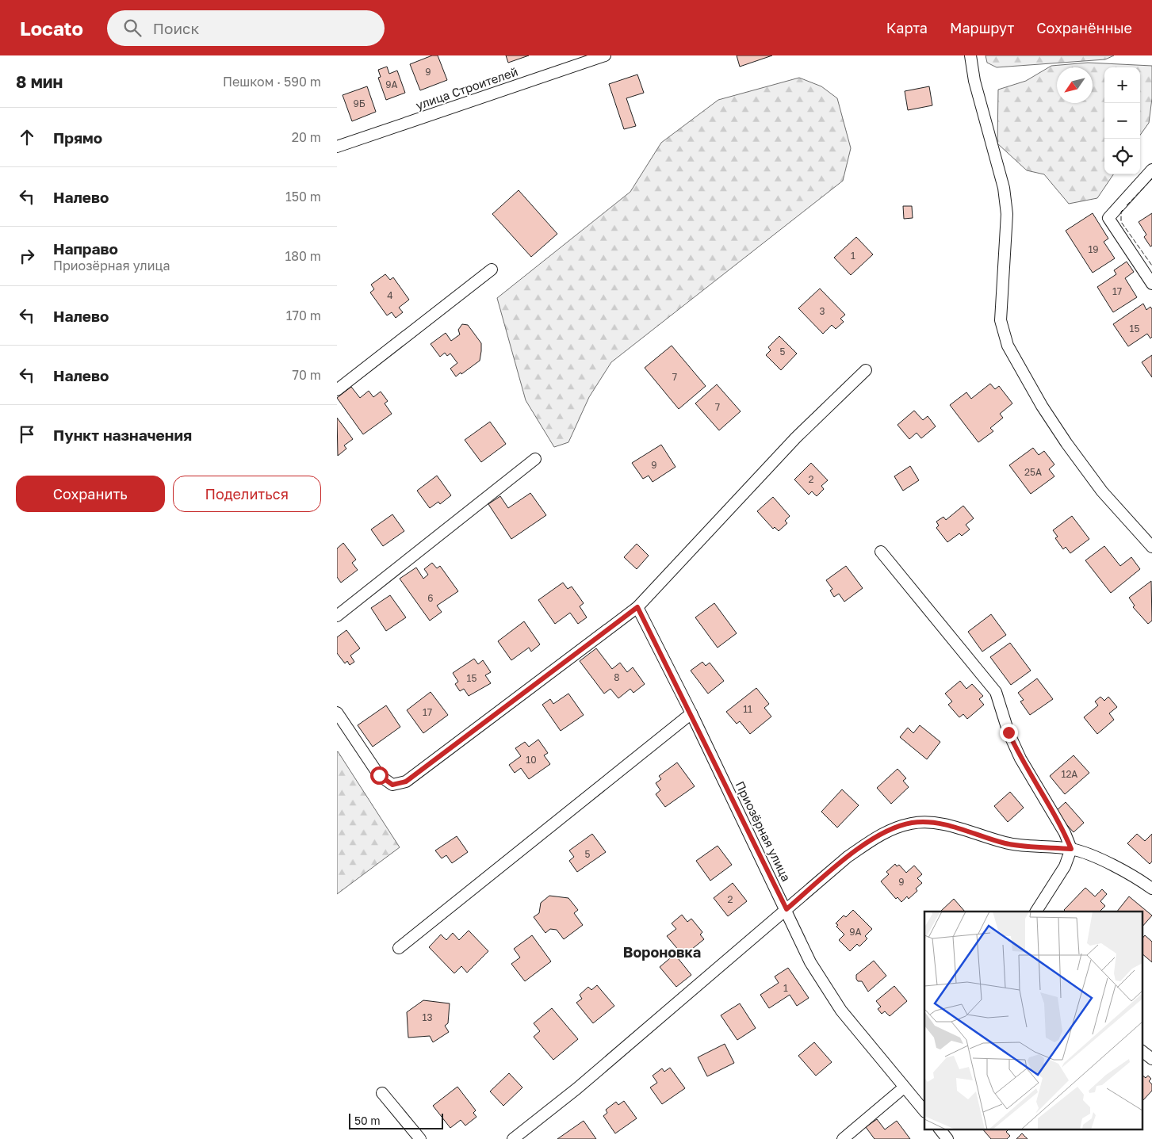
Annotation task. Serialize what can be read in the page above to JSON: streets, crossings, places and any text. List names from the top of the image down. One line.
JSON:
{"streets":{"street":["улица Строителей","Приозёрная улица"]},"districts":["Вороновка"],"house_numbers":["9","9А","9Б","19","1","17","4","3","15","5","7","7","9","25А","2","6","8","15","11","17","10","12А","5","9","2","9А","1","13"],"scale_bar":"50 m","north":"bottom left","page":{"header":"Locato","search":"Поиск","nav":["Карта","Маршрут","Сохранённые"],"heading":["8 мин","Пешком · 590 m"],"map_buttons":["+","−"],"list":[["Прямо","20 m"],["Налево","150 m"],["Направо","Приозёрная улица","180 m"],["Налево","170 m"],["Налево","70 m"],"Пункт назначения"],"buttons":["Сохранить","Поделиться"],"scale":"50 m"}}
